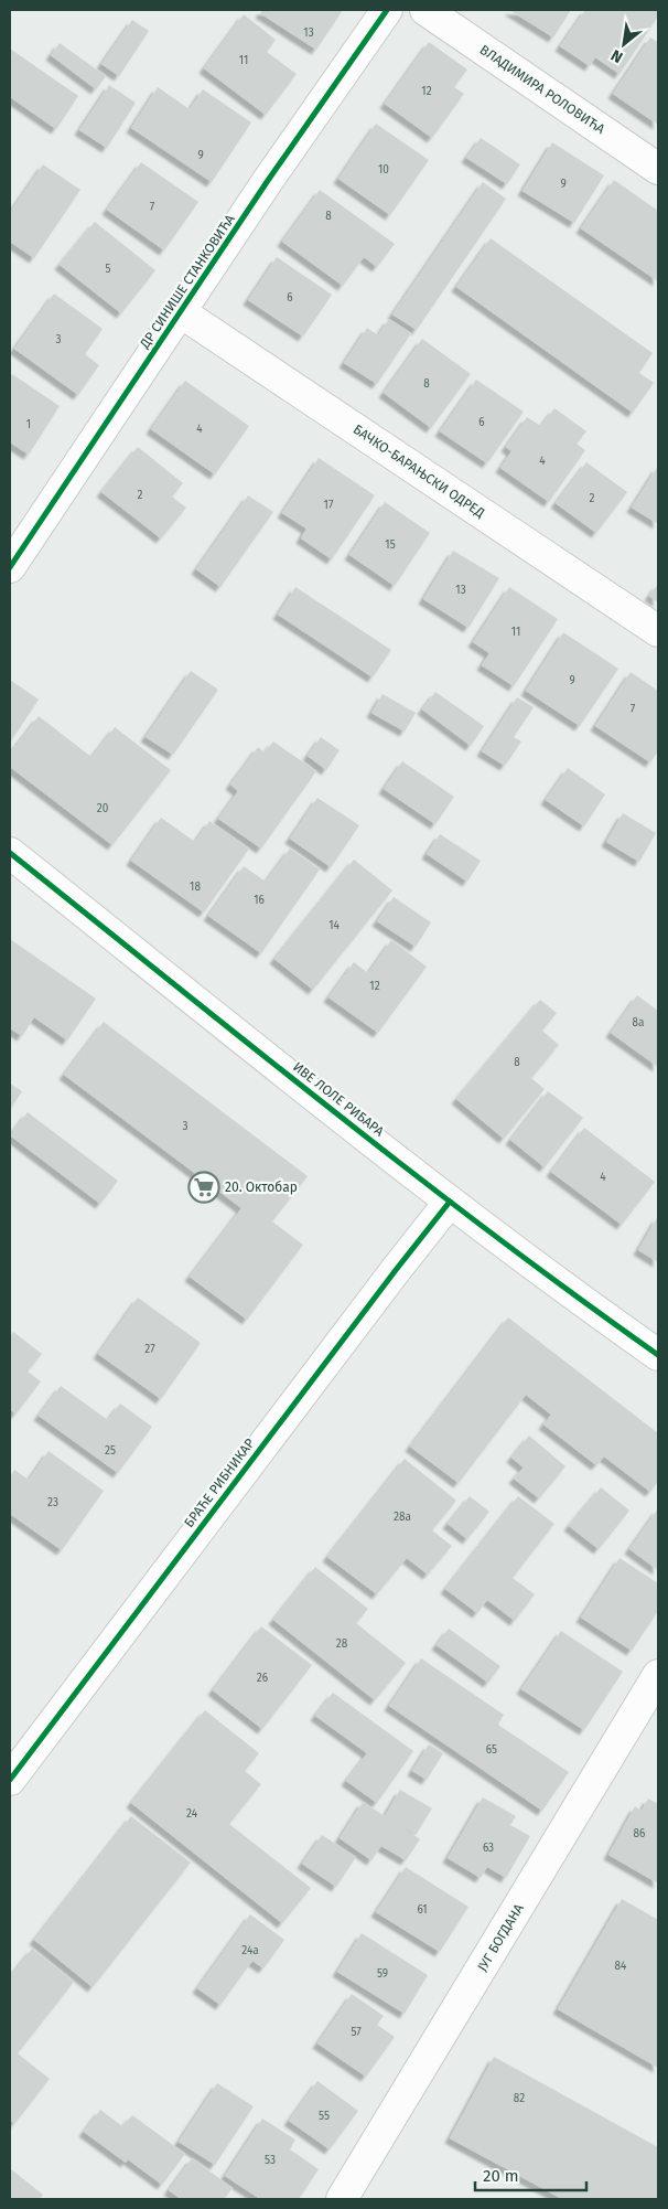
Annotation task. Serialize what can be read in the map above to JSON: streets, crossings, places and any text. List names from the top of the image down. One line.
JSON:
{"streets":{"street":["ВЛАДИМИРА РОЛОВИЋА","ДР СИНИШЕ СТАНКОВИЋА","БАЧКО-БАРАЊСКИ ОДРЕД","ИВЕ ЛОЛЕ РИБАРА","БРАЋЕ РИБНИКАР","ЈУГ БОГДАНА"]},"crossings":[["ДР СИНИШЕ СТАНКОВИЋА","БАЧКО-БАРАЊСКИ ОДРЕД"],["ИВЕ ЛОЛЕ РИБАРА","БРАЋЕ РИБНИКАР"]],"places":{"supermarket":["20. Октобар"]},"house_numbers":["13","11","12","9","10","9","7","8","5","6","3","8","6","1","4","4","2","2","17","15","13","11","9","7","20","18","16","14","12","8a","8","3","4","27","25","23","28a","28","26","65","24","86","63","61","24a","84","59","57","82","55","53"],"scale_bar":"20 m","north":"bottom left"}
